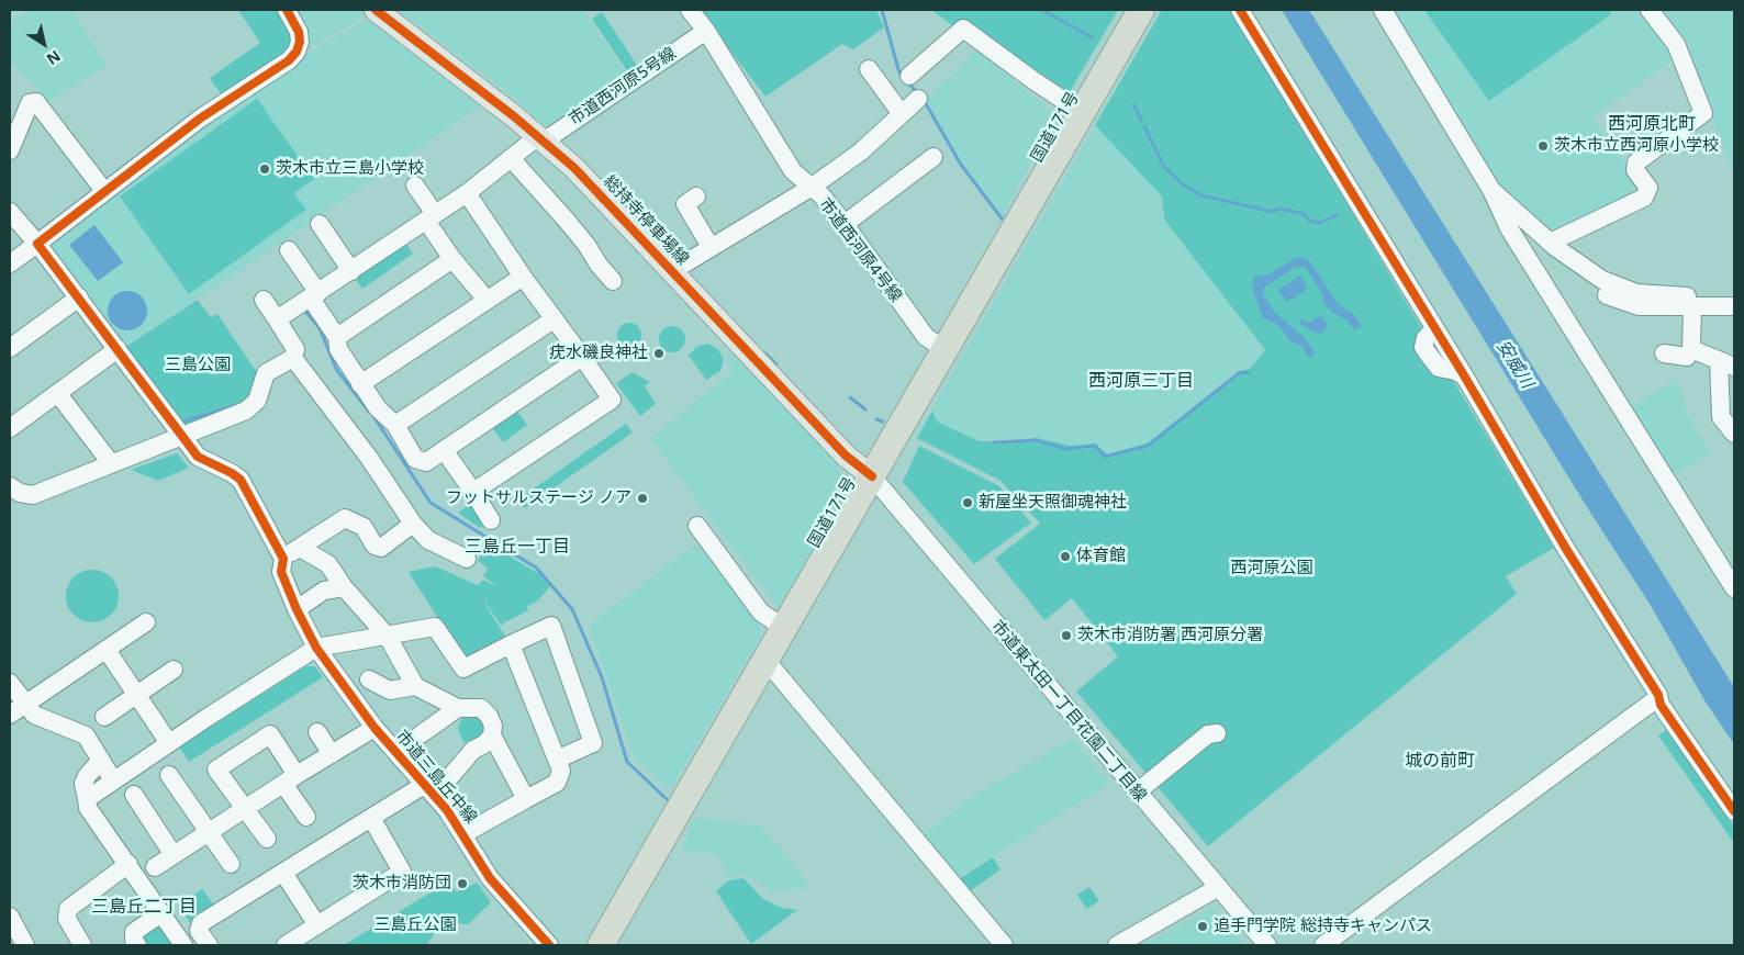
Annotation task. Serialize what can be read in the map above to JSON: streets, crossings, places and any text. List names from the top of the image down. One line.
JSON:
{"streets":{"highway":["国道171号"],"main road":["総持寺停車場線"],"street":["市道西河原5号線","市道西河原4号線","市道東太田一丁目花園二丁目線","市道三島丘中線"]},"crossings":[["市道西河原5号線","総持寺停車場線"],["市道西河原5号線","市道西河原4号線"],["国道171号","総持寺停車場線"],["国道171号","市道西河原4号線"],["国道171号","市道東太田一丁目花園二丁目線"],["総持寺停車場線","市道東太田一丁目花園二丁目線"]],"districts":["西河原北町","西河原三丁目","三島丘一丁目","城の前町","三島丘二丁目"],"water":["安威川"],"parks":["三島公園","西河原公園","三島丘公園"],"places":["茨木市立西河原小学校","茨木市立三島小学校","疣水磯良神社","フットサルステージ ノア","新屋坐天照御魂神社","体育館","茨木市消防署 西河原分署","茨木市消防団","追手門学院 総持寺キャンパス"],"north":"bottom right"}
